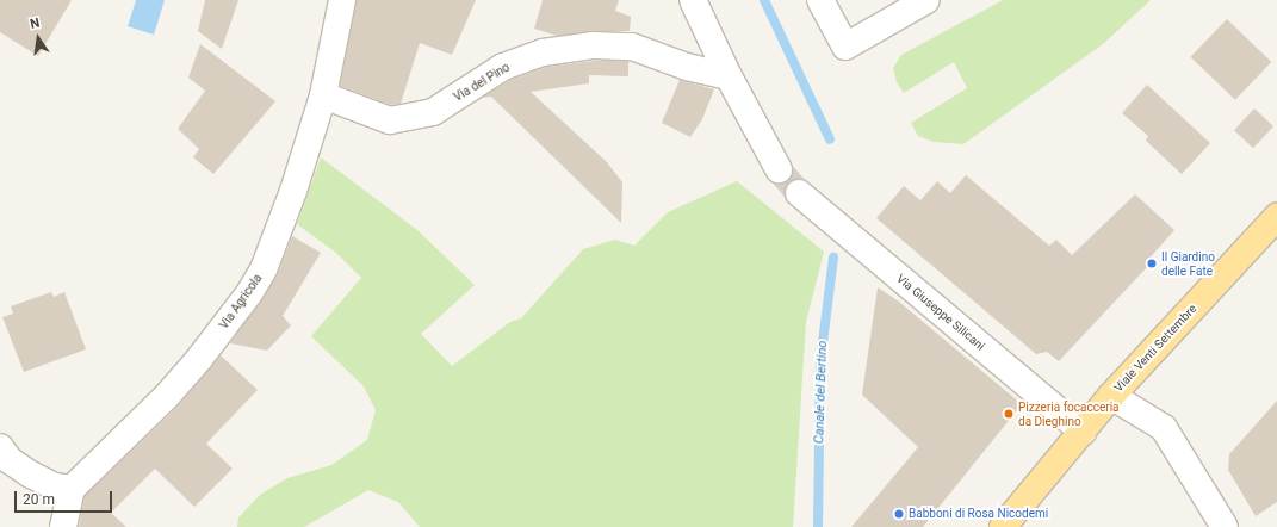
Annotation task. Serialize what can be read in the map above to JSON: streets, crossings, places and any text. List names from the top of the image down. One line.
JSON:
{"streets":{"main road":["Viale Venti Settembre"],"street":["Via del Pino","Via Agricola","Via Giuseppe Silicani"]},"crossings":[["Via del Pino","Via Agricola"],["Via Giuseppe Silicani","Viale Venti Settembre"]],"water":["Canale del Bertino"],"places":["Il Giardino delle Fate","Pizzeria focacceria da Dieghino","Babboni di Rosa Nicodemi"],"scale_bar":"20 m","north":"top"}
